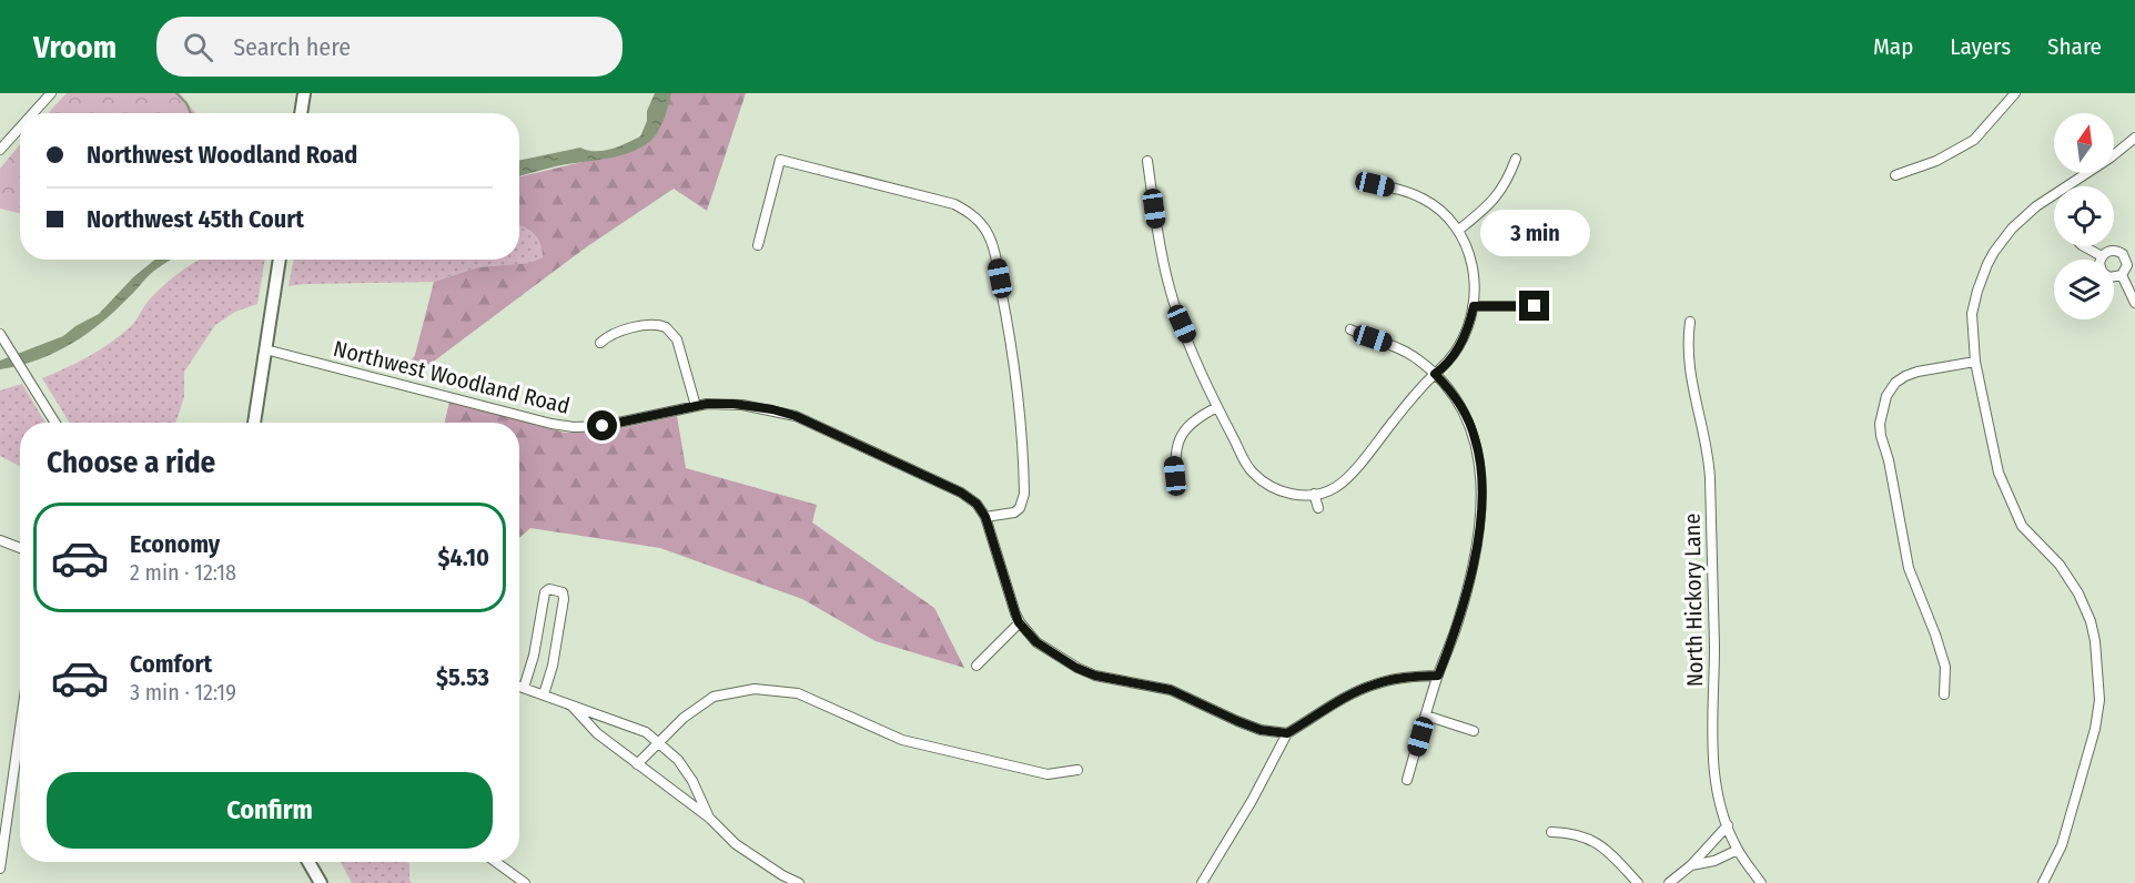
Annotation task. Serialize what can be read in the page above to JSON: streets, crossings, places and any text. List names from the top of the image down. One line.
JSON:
{"streets":{"street":["Northwest Woodland Road","North Hickory Lane"]},"north":"top","page":{"header":"Vroom","search":"Search here","nav":["Map","Layers","Share"],"banner":["Northwest Woodland Road","Northwest 45th Court"],"bubble":"3 min","heading":"Choose a ride","list":[{"name":"Economy","note":"2 min · 12:18","value":"$4.10"},{"name":"Comfort","note":"3 min · 12:19","value":"$5.53"}],"buttons":"Confirm"}}
